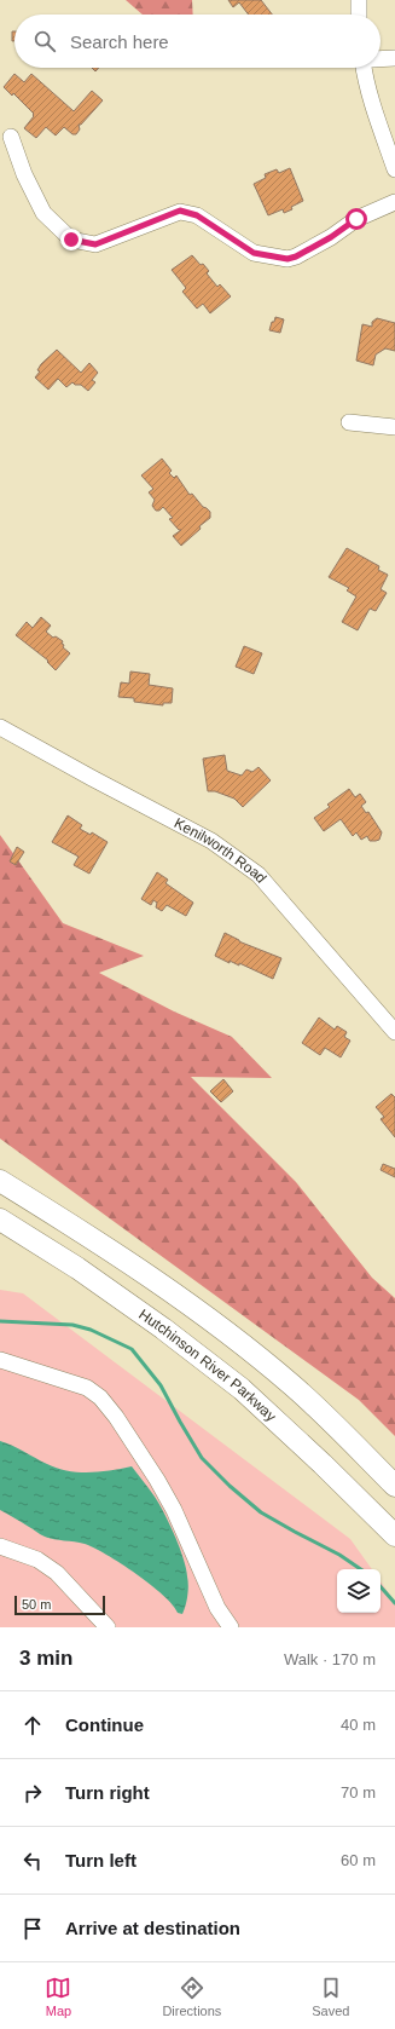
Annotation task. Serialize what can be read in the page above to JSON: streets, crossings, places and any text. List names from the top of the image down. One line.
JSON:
{"streets":{"highway":["Hutchinson River Parkway"],"street":["Kenilworth Road"]},"scale_bar":"50 m","page":{"search":"Search here","scale":"50 m","heading":["3 min","Walk · 170 m"],"list":[["Continue","40 m"],["Turn right","70 m"],["Turn left","60 m"],"Arrive at destination"],"nav":["Map","Directions","Saved"]}}
